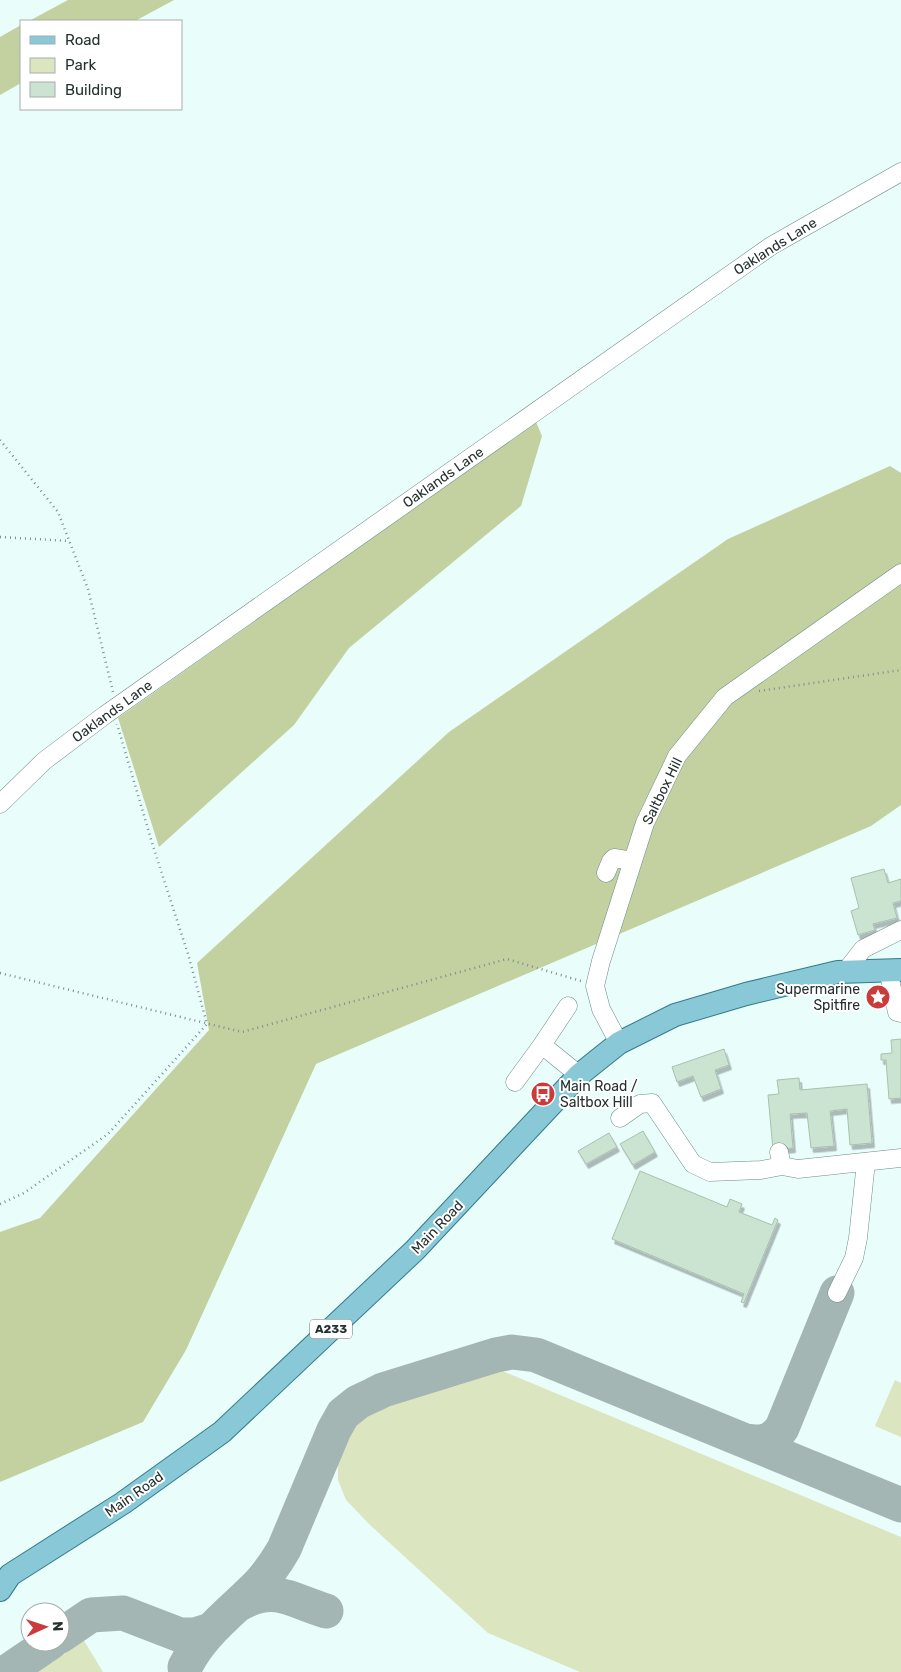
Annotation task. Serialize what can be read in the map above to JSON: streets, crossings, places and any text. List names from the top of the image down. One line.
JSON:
{"streets":{"main road":["Main Road","A233"],"street":["Oaklands Lane","Saltbox Hill"]},"crossings":[["Saltbox Hill","Main Road"]],"places":{"place":["Supermarine Spitfire"],"bus stop":["Main Road / Saltbox Hill"]},"legend":["Road","Park","Building"],"north":"right"}
